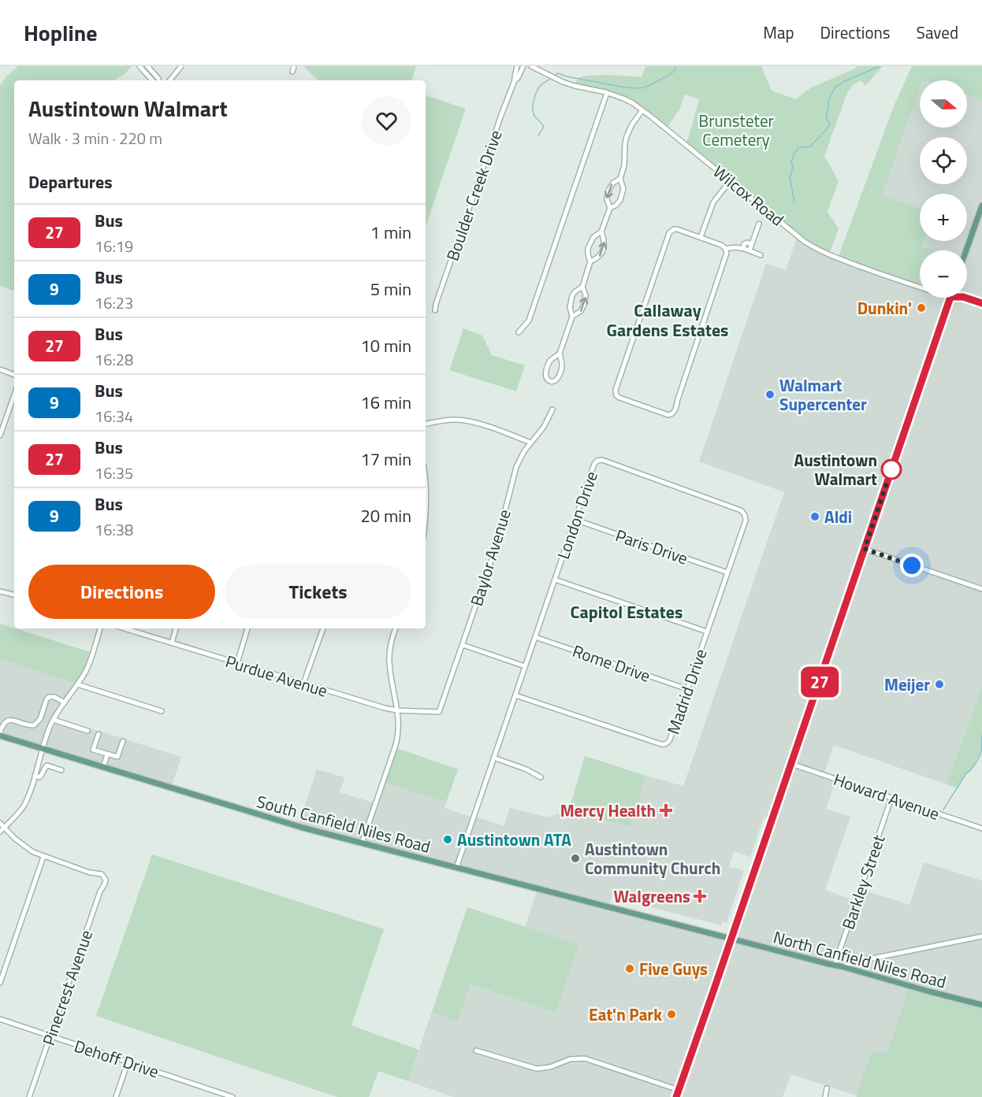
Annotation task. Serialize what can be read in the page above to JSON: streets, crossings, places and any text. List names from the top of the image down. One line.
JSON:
{"streets":{"main road":["South Canfield Niles Road","North Canfield Niles Road"],"street":["Boulder Creek Drive","Wilcox Road","London Drive","Paris Drive","Baylor Avenue","Rome Drive","Purdue Avenue","Madrid Drive","Howard Avenue","Barkley Street","Pinecrest Avenue","Dehoff Drive"]},"crossings":[["London Drive","Paris Drive"],["London Drive","Rome Drive"],["London Drive","Madrid Drive"],["London Drive","South Canfield Niles Road"],["Paris Drive","Madrid Drive"],["Baylor Avenue","Purdue Avenue"],["Rome Drive","Madrid Drive"],["Howard Avenue","Barkley Street"],["South Canfield Niles Road","North Canfield Niles Road"],["Barkley Street","North Canfield Niles Road"],["Pinecrest Avenue","Dehoff Drive"]],"districts":["Callaway Gardens Estates","Capitol Estates"],"parks":["Brunsteter Cemetery"],"places":{"other":["Dunkin'","Walmart Supercenter","Austintown Walmart","Aldi","Meijer","Austintown ATA","Austintown Community Church","Five Guys","Eat'n Park"],"health":["Mercy Health","Walgreens"]},"lines":["bus line 27"],"north":"right","page":{"header":"Hopline","nav":["Map","Directions","Saved"],"on_map":"27","map_buttons":["+","−"],"heading":[["Austintown Walmart","Walk · 3 min · 220 m"],"Departures"],"list":[{"mark":"27","name":"Bus","note":"16:19","value":"1 min"},{"mark":"9","name":"Bus","note":"16:23","value":"5 min"},{"mark":"27","name":"Bus","note":"16:28","value":"10 min"},{"mark":"9","name":"Bus","note":"16:34","value":"16 min"},{"mark":"27","name":"Bus","note":"16:35","value":"17 min"},{"mark":"9","name":"Bus","note":"16:38","value":"20 min"}],"buttons":["Directions","Tickets"]}}
